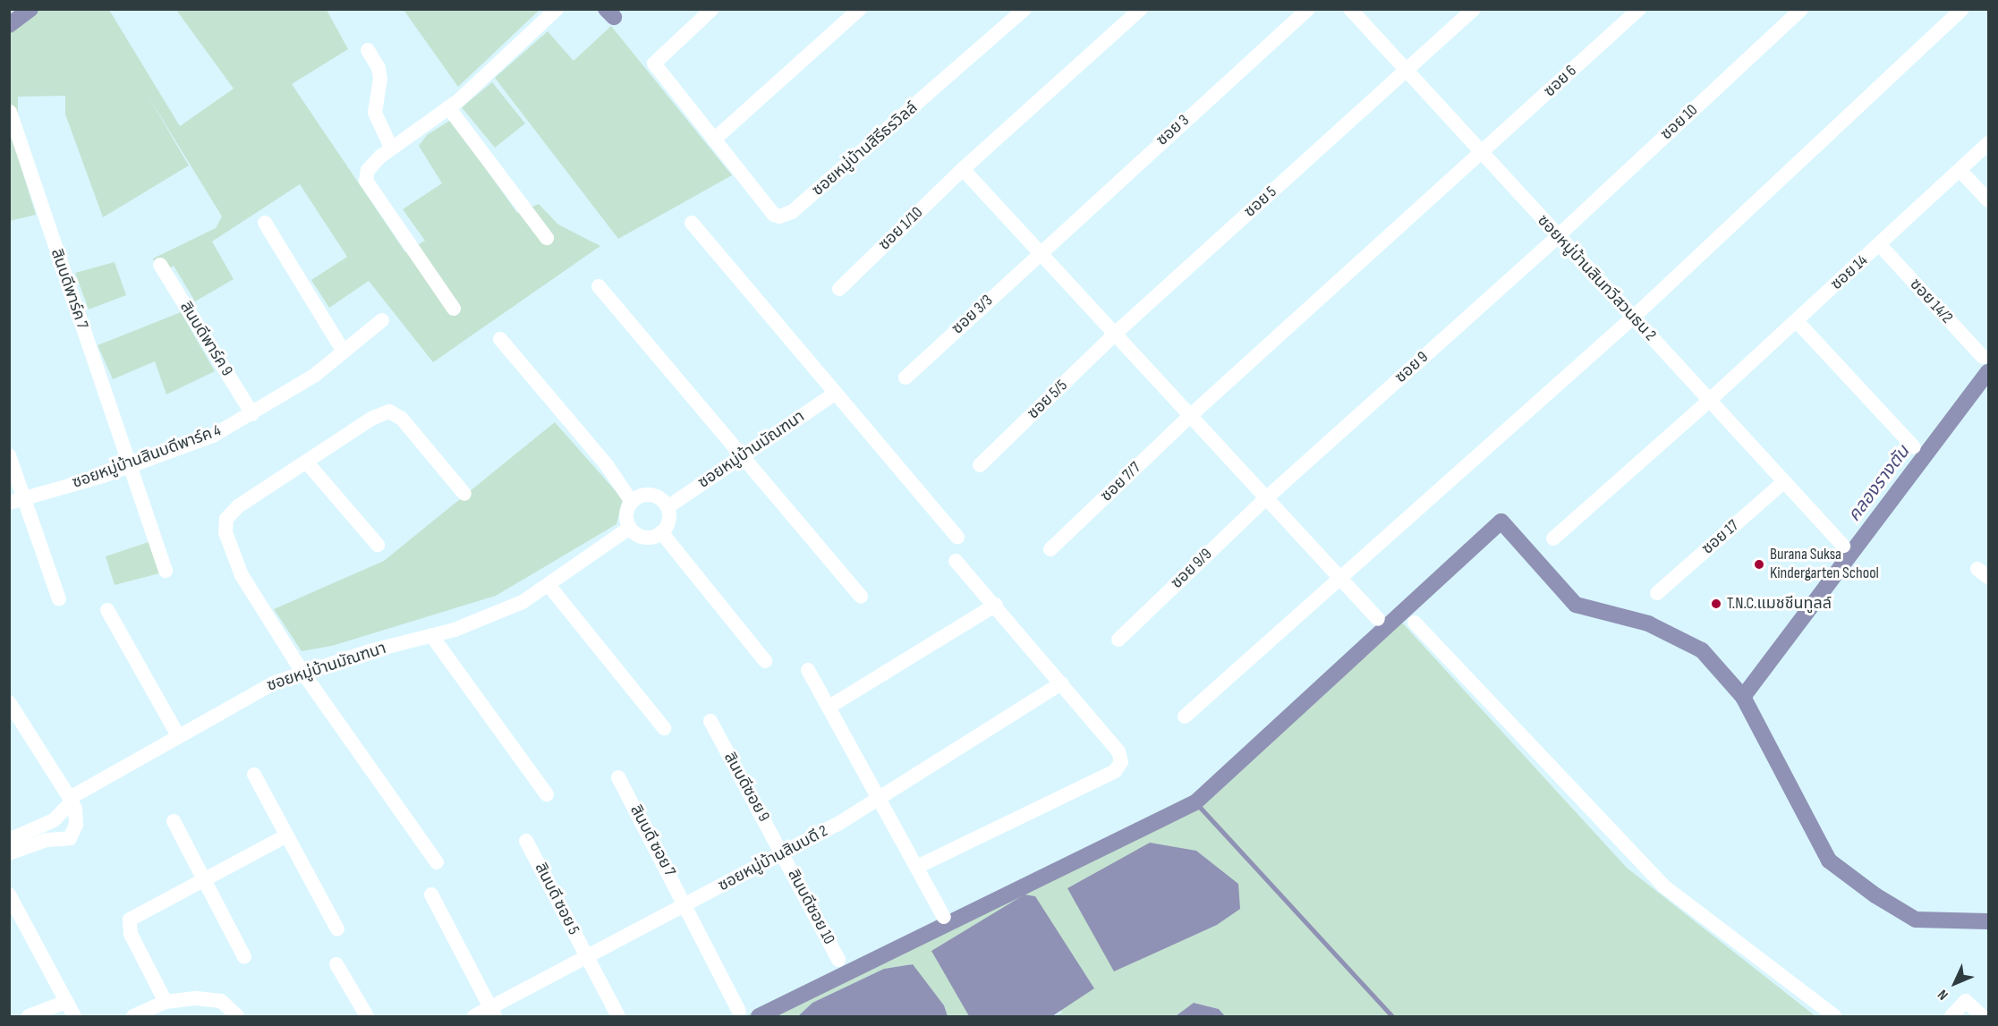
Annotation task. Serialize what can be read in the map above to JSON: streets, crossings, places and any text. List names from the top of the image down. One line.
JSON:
{"streets":{"street":["ซอย 6","ซอย 10","ซอย 3","ซอยหมู่บ้านสิรีธรวิลล์","ซอย 5","ซอย 1/10","ซอย 14","ซอยหมู่บ้านสินทวีสวนธน 2","สินบดีพาร์ค 7","ซอย 14/2","ซอย 3/3","สินบดีพาร์ค 9","ซอย 9","ซอย 5/5","ซอยหมู่บ้านมัณฑนา","ซอยหมู่บ้านสินบดีพาร์ค 4","ซอย 7/7","ซอย 17","ซอย 9/9","สินบดีซอย 9","สินบดี ซอย 7","ซอยหมู่บ้านสินบดี 2","สินบดี ซอย 5","สินบดีซอย 10"]},"crossings":[["ซอย 6","ซอยหมู่บ้านสินทวีสวนธน 2"],["ซอย 6","ซอย 7/7"],["ซอย 10","ซอยหมู่บ้านสินทวีสวนธน 2"],["ซอย 10","ซอย 9"],["ซอย 3","ซอย 3/3"],["ซอย 5","ซอยหมู่บ้านสินทวีสวนธน 2"],["ซอย 5","ซอย 5/5"],["ซอย 14","ซอยหมู่บ้านสินทวีสวนธน 2"],["ซอย 14","ซอย 14/2"],["ซอยหมู่บ้านสินทวีสวนธน 2","ซอย 9"],["ซอยหมู่บ้านสินทวีสวนธน 2","ซอย 17"],["สินบดีพาร์ค 7","ซอยหมู่บ้านสินบดีพาร์ค 4"],["สินบดีพาร์ค 9","ซอยหมู่บ้านสินบดีพาร์ค 4"],["ซอย 9","ซอย 9/9"],["สินบดีซอย 9","ซอยหมู่บ้านสินบดี 2"],["สินบดีซอย 9","สินบดีซอย 10"],["สินบดี ซอย 7","ซอยหมู่บ้านสินบดี 2"],["ซอยหมู่บ้านสินบดี 2","สินบดี ซอย 5"],["ซอยหมู่บ้านสินบดี 2","สินบดีซอย 10"]],"water":["คลองรางตัน"],"places":["Burana Suksa Kindergarten School","T.N.C.แมชชีนทูลล์"],"north":"bottom left"}
